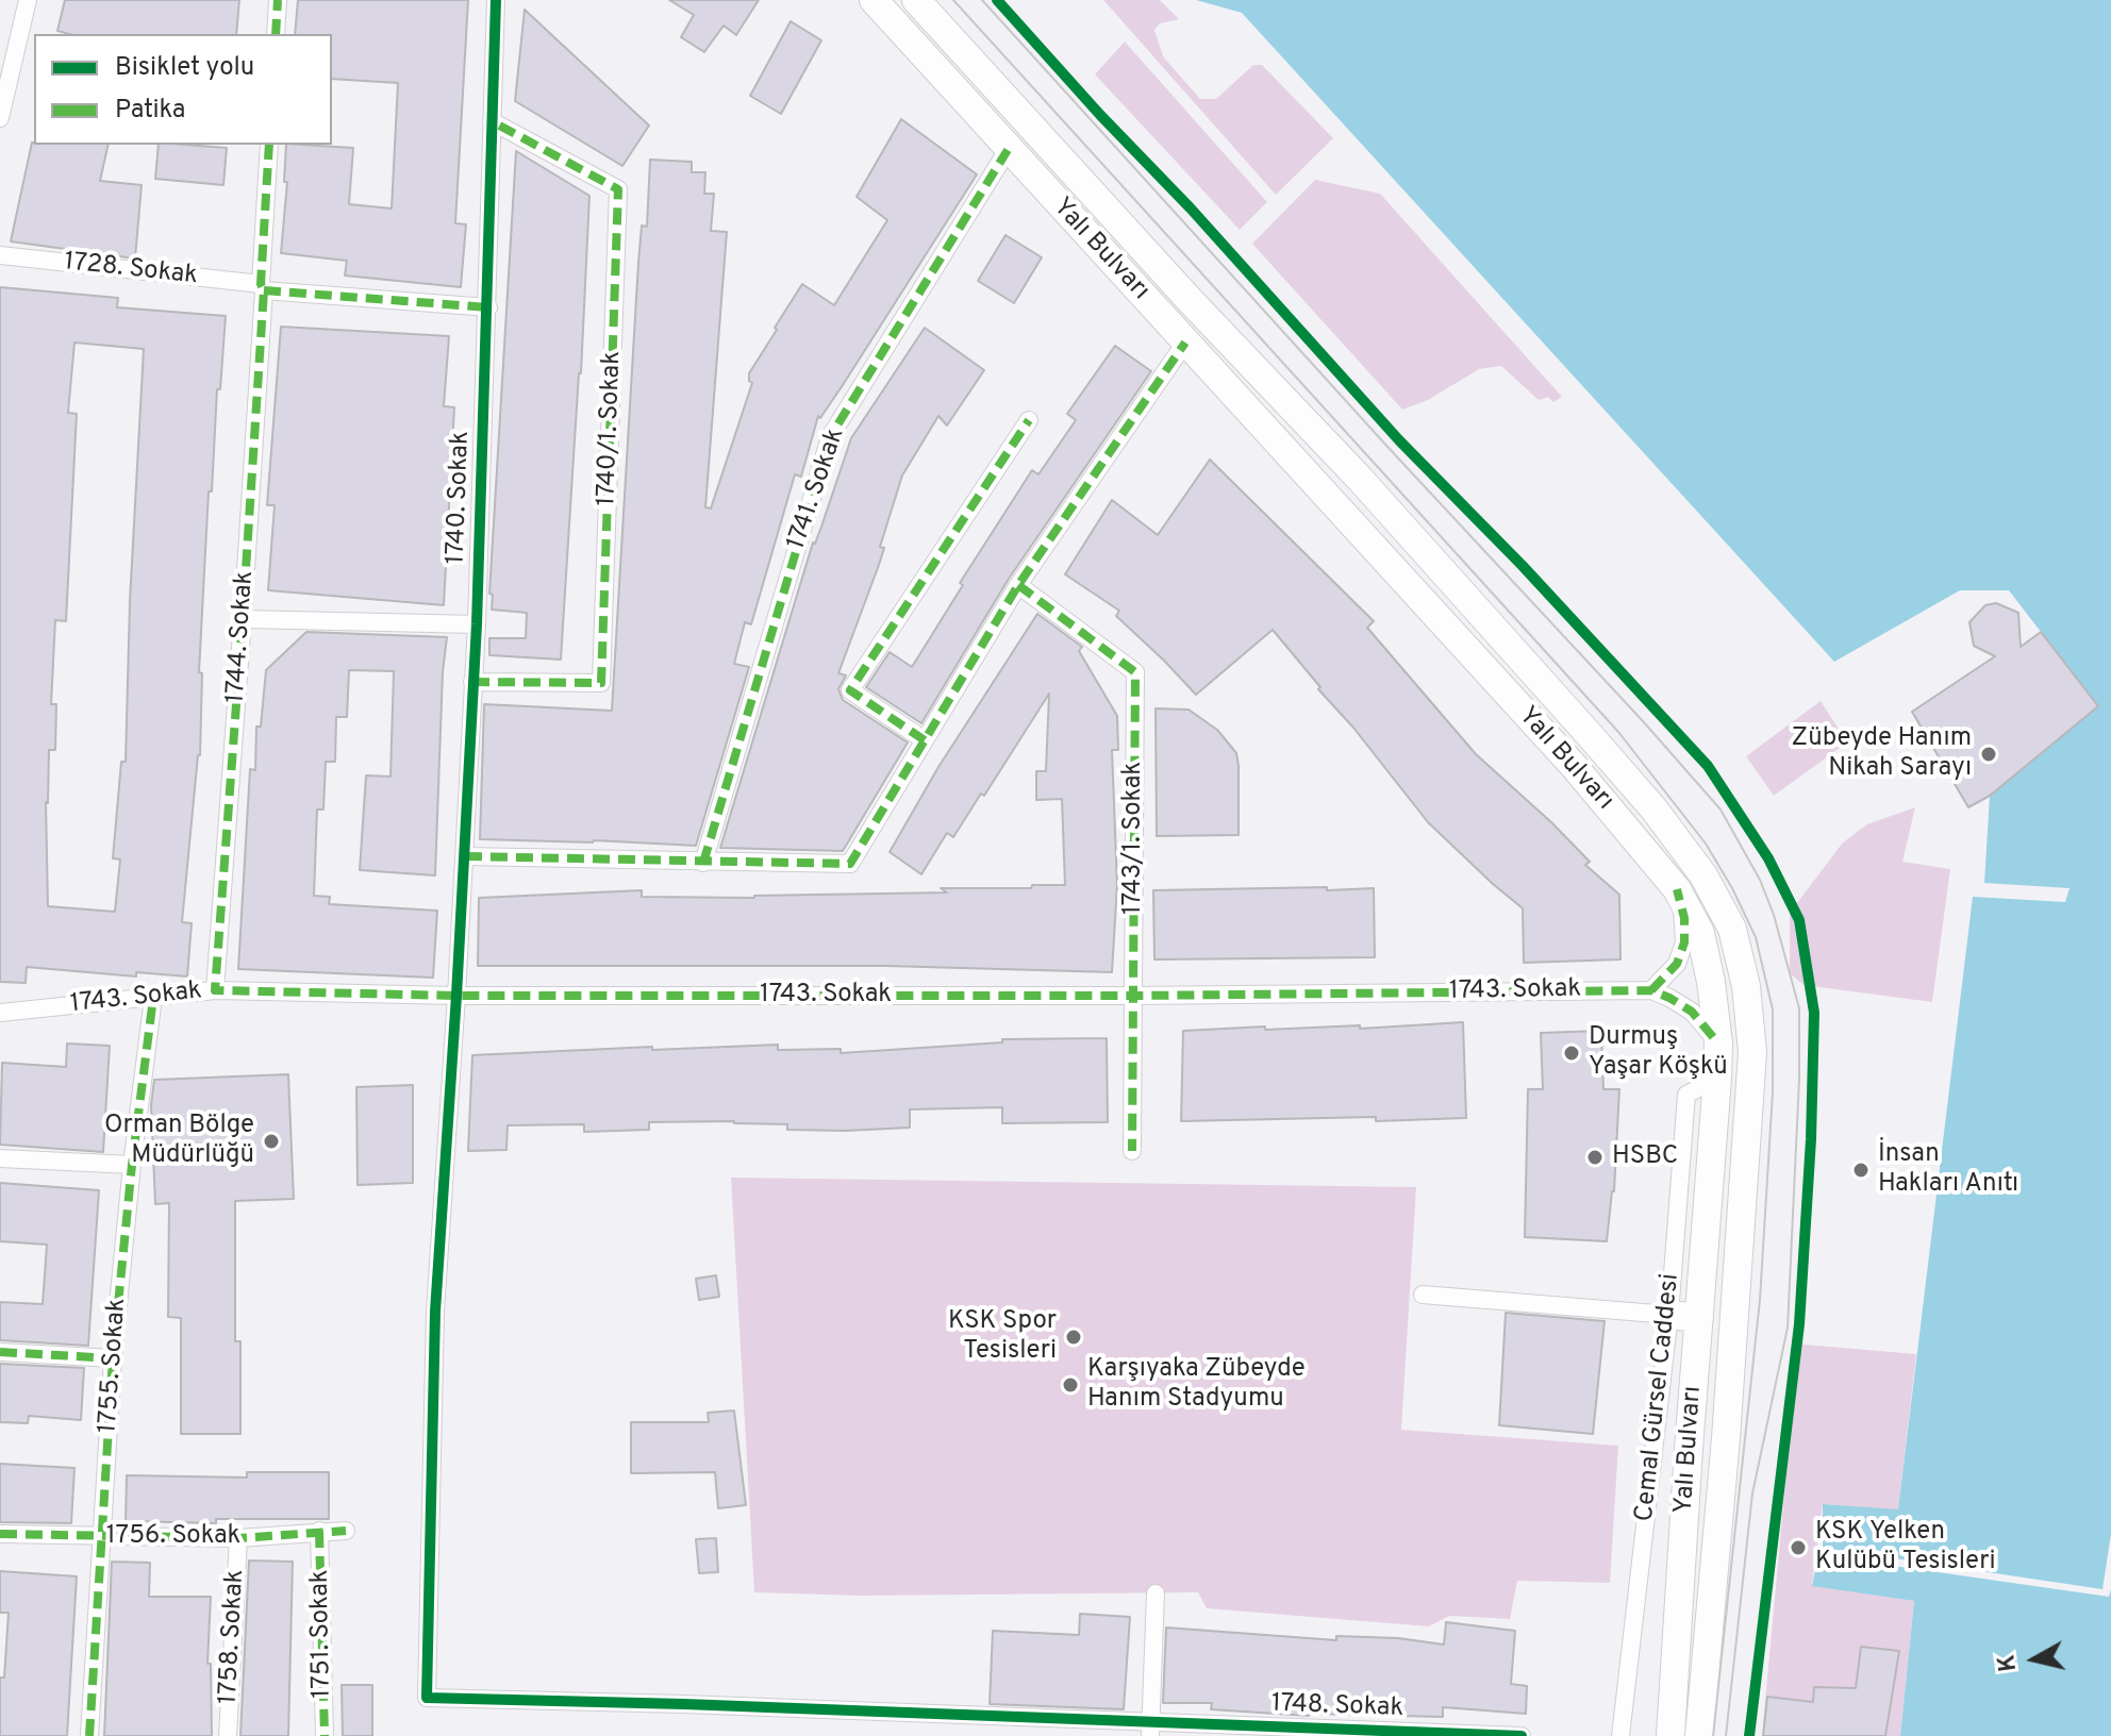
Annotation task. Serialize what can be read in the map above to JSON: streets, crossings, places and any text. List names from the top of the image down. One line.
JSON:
{"streets":{"main road":["Yalı Bulvarı"],"street":["1728. Sokak","1740/1. Sokak","1741. Sokak","1740. Sokak","1744. Sokak","1743/1. Sokak","1743. Sokak","1755. Sokak","Cemal Gürsel Caddesi","1756. Sokak","1751. Sokak","1758. Sokak","1748. Sokak"]},"crossings":[["Yalı Bulvarı","1741. Sokak"],["Yalı Bulvarı","1743. Sokak"],["Yalı Bulvarı","Cemal Gürsel Caddesi"],["1728. Sokak","1740. Sokak"],["1728. Sokak","1744. Sokak"],["1740/1. Sokak","1740. Sokak"],["1740. Sokak","1743. Sokak"],["1740. Sokak","1748. Sokak"],["1744. Sokak","1743. Sokak"],["1743/1. Sokak","1743. Sokak"],["1743. Sokak","1755. Sokak"],["1743. Sokak","1748. Sokak"],["1755. Sokak","1756. Sokak"],["1756. Sokak","1751. Sokak"],["1756. Sokak","1758. Sokak"]],"places":["Zübeyde Hanım Nikah Sarayı","Durmuş Yaşar Köşkü","Orman Bölge Müdürlüğü","HSBC","İnsan Hakları Anıtı","KSK Spor Tesisleri","Karşıyaka Zübeyde Hanım Stadyumu","KSK Yelken Kulübü Tesisleri"],"legend":["Bisiklet yolu","Patika"],"north":"left"}
